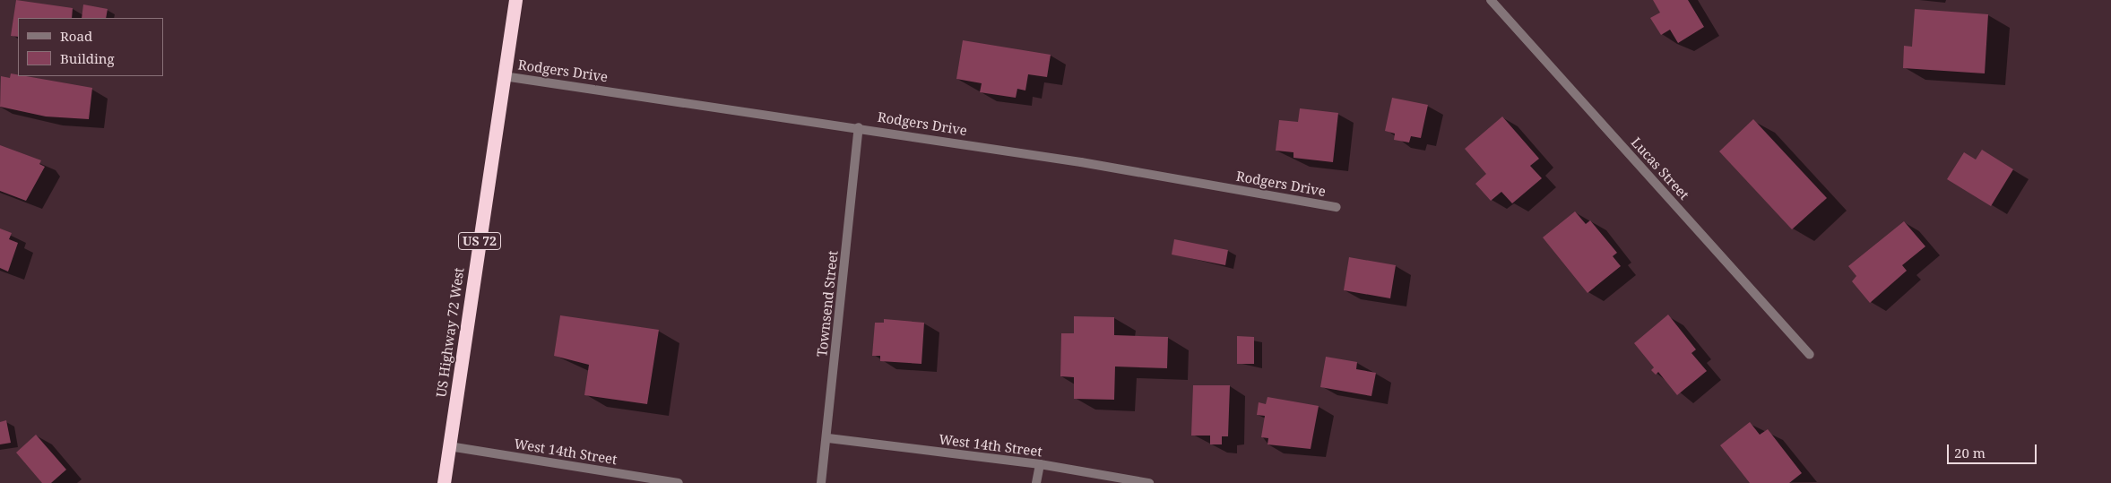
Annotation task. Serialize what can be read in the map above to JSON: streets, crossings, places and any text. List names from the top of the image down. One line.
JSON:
{"streets":{"highway":["US 72","US Highway 72 West"],"street":["Rodgers Drive","Lucas Street","Townsend Street","West 14th Street"]},"crossings":[["Rodgers Drive","Townsend Street"],["Rodgers Drive","US Highway 72 West"],["Townsend Street","West 14th Street"],["US Highway 72 West","West 14th Street"]],"legend":["Road","Building"],"scale_bar":"20 m"}
